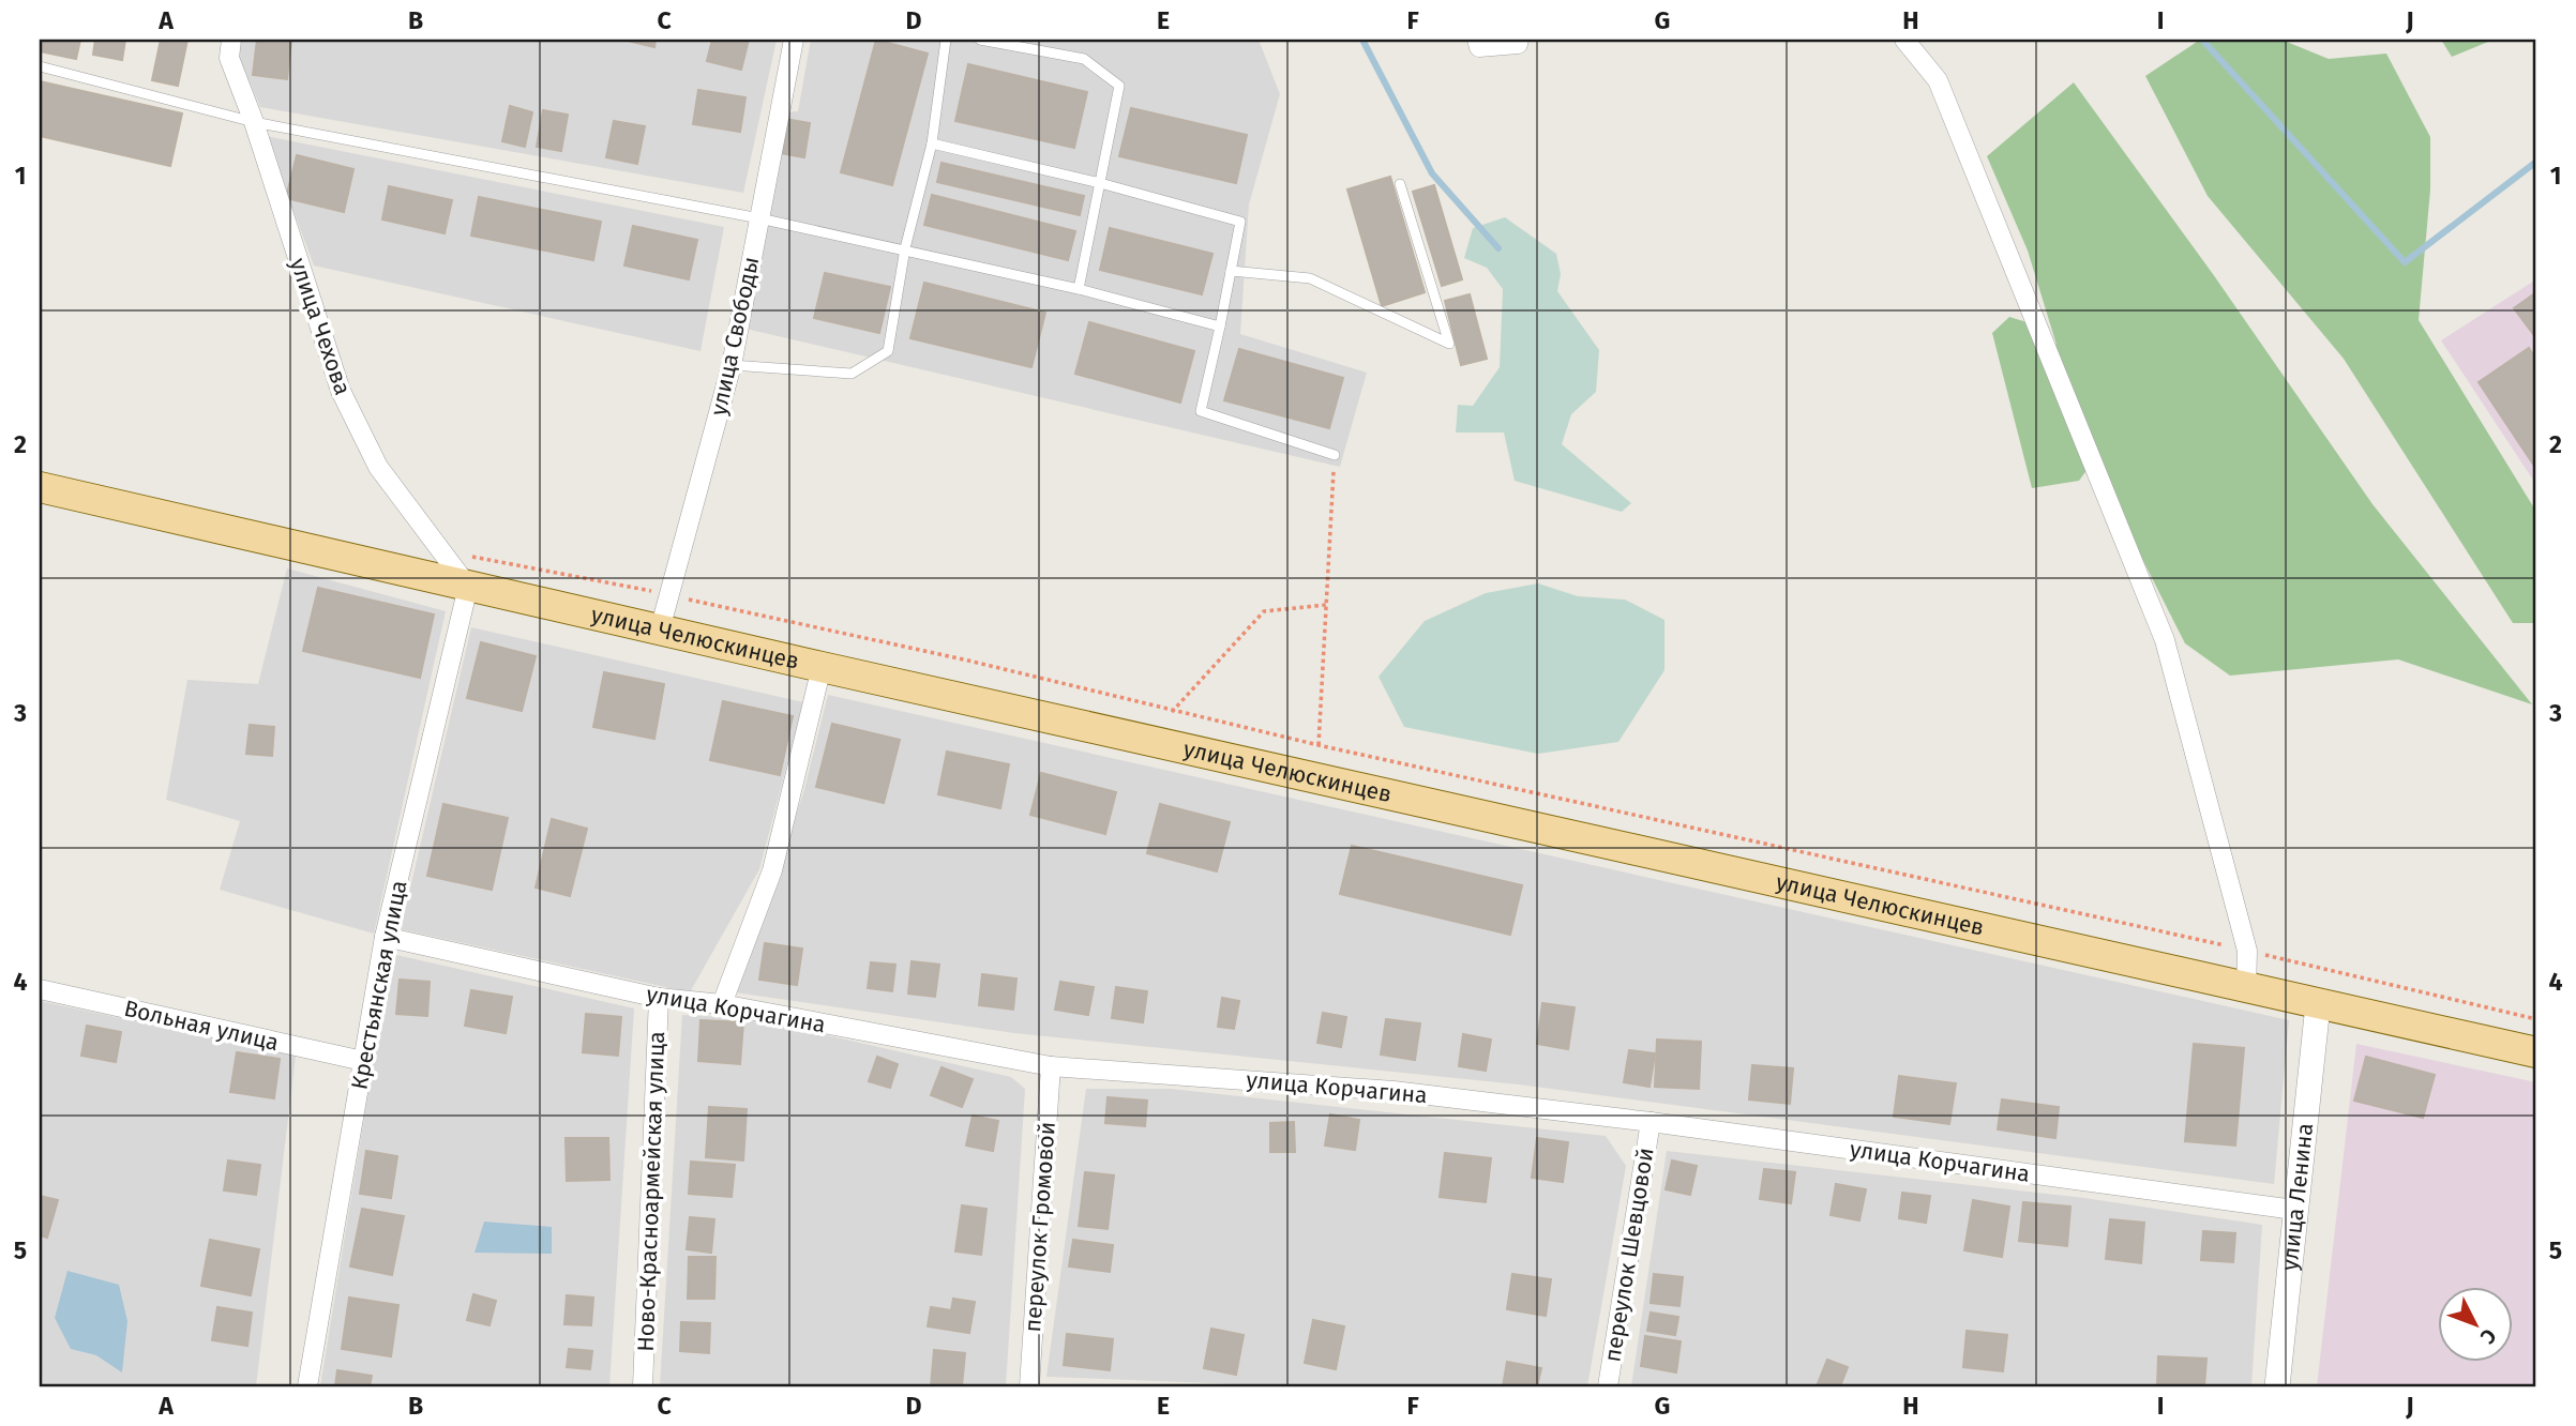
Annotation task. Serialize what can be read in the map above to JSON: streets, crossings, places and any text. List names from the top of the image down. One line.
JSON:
{"streets":{"main road":["улица Челюскинцев"],"street":["улица Чехова","улица Свободы","Крестьянская улица","улица Корчагина","Вольная улица","Ново-Красноармейская улица","улица Ленина","переулок Громовой","переулок Шевцовой"]},"crossings":[["улица Чехова","улица Челюскинцев"],["улица Чехова","Крестьянская улица"],["улица Свободы","улица Челюскинцев"],["улица Челюскинцев","Крестьянская улица"],["улица Челюскинцев","улица Ленина"],["Крестьянская улица","улица Корчагина"],["Крестьянская улица","Вольная улица"],["улица Корчагина","Ново-Красноармейская улица"],["улица Корчагина","улица Ленина"],["улица Корчагина","переулок Громовой"],["улица Корчагина","переулок Шевцовой"]],"north":"bottom right","grid":{"columns":["A","B","C","D","E","F","G","H","I","J"],"rows":["1","2","3","4","5"]}}
